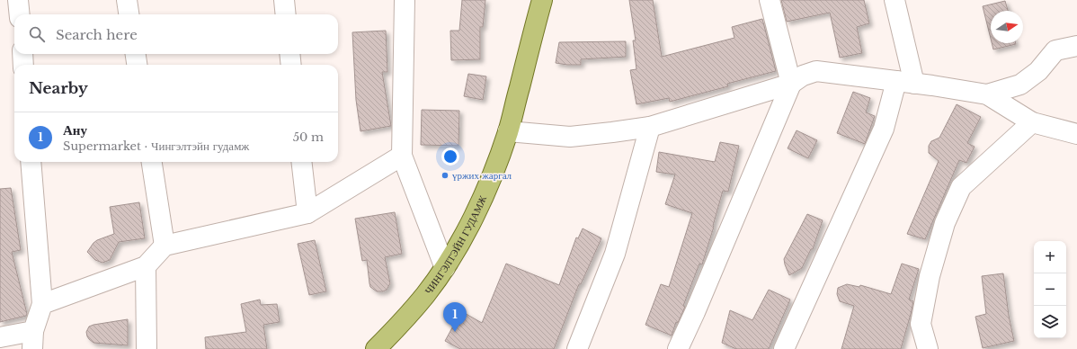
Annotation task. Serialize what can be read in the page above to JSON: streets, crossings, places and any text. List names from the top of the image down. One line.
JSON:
{"streets":{"main road":["ЧИНГЭЛТЭЙН ГУДАМЖ"]},"places":["үржих жаргал"],"north":"right","page":{"search":"Search here","heading":"Nearby","list":[{"mark":"1","name":"Ану","note":"Supermarket · Чингэлтэйн гудамж","value":"50 m"}],"map_buttons":["+","−"],"pins":"1"}}
